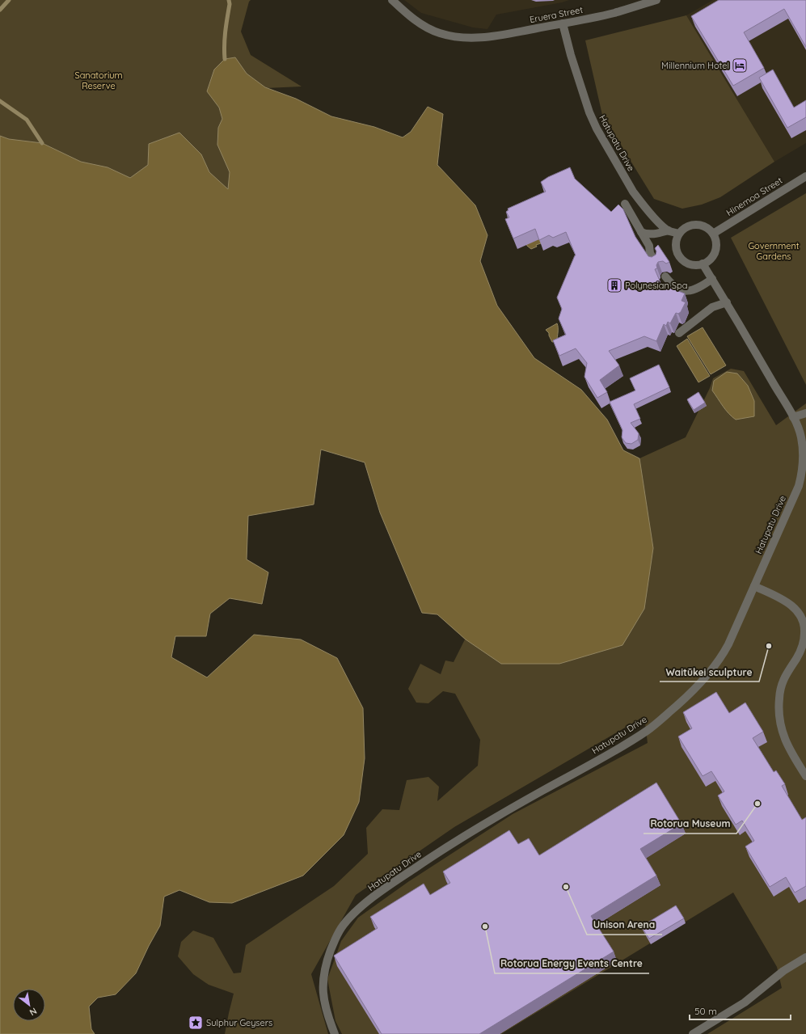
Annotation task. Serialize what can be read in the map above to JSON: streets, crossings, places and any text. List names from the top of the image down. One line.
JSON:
{"streets":{"street":["Eruera Street","Hatupatu Drive","Hinemoa Street"]},"crossings":[["Eruera Street","Hatupatu Drive"],["Hatupatu Drive","Hinemoa Street"]],"parks":["Sanatorium Reserve","Government Gardens"],"places":{"hotel":["Millennium Hotel"],"building":["Polynesian Spa"],"other":["Waitūkei sculpture","Rotorua Museum","Unison Arena","Rotorua Energy Events Centre"],"place":["Sulphur Geysers"]},"scale_bar":"50 m","north":"bottom right"}
